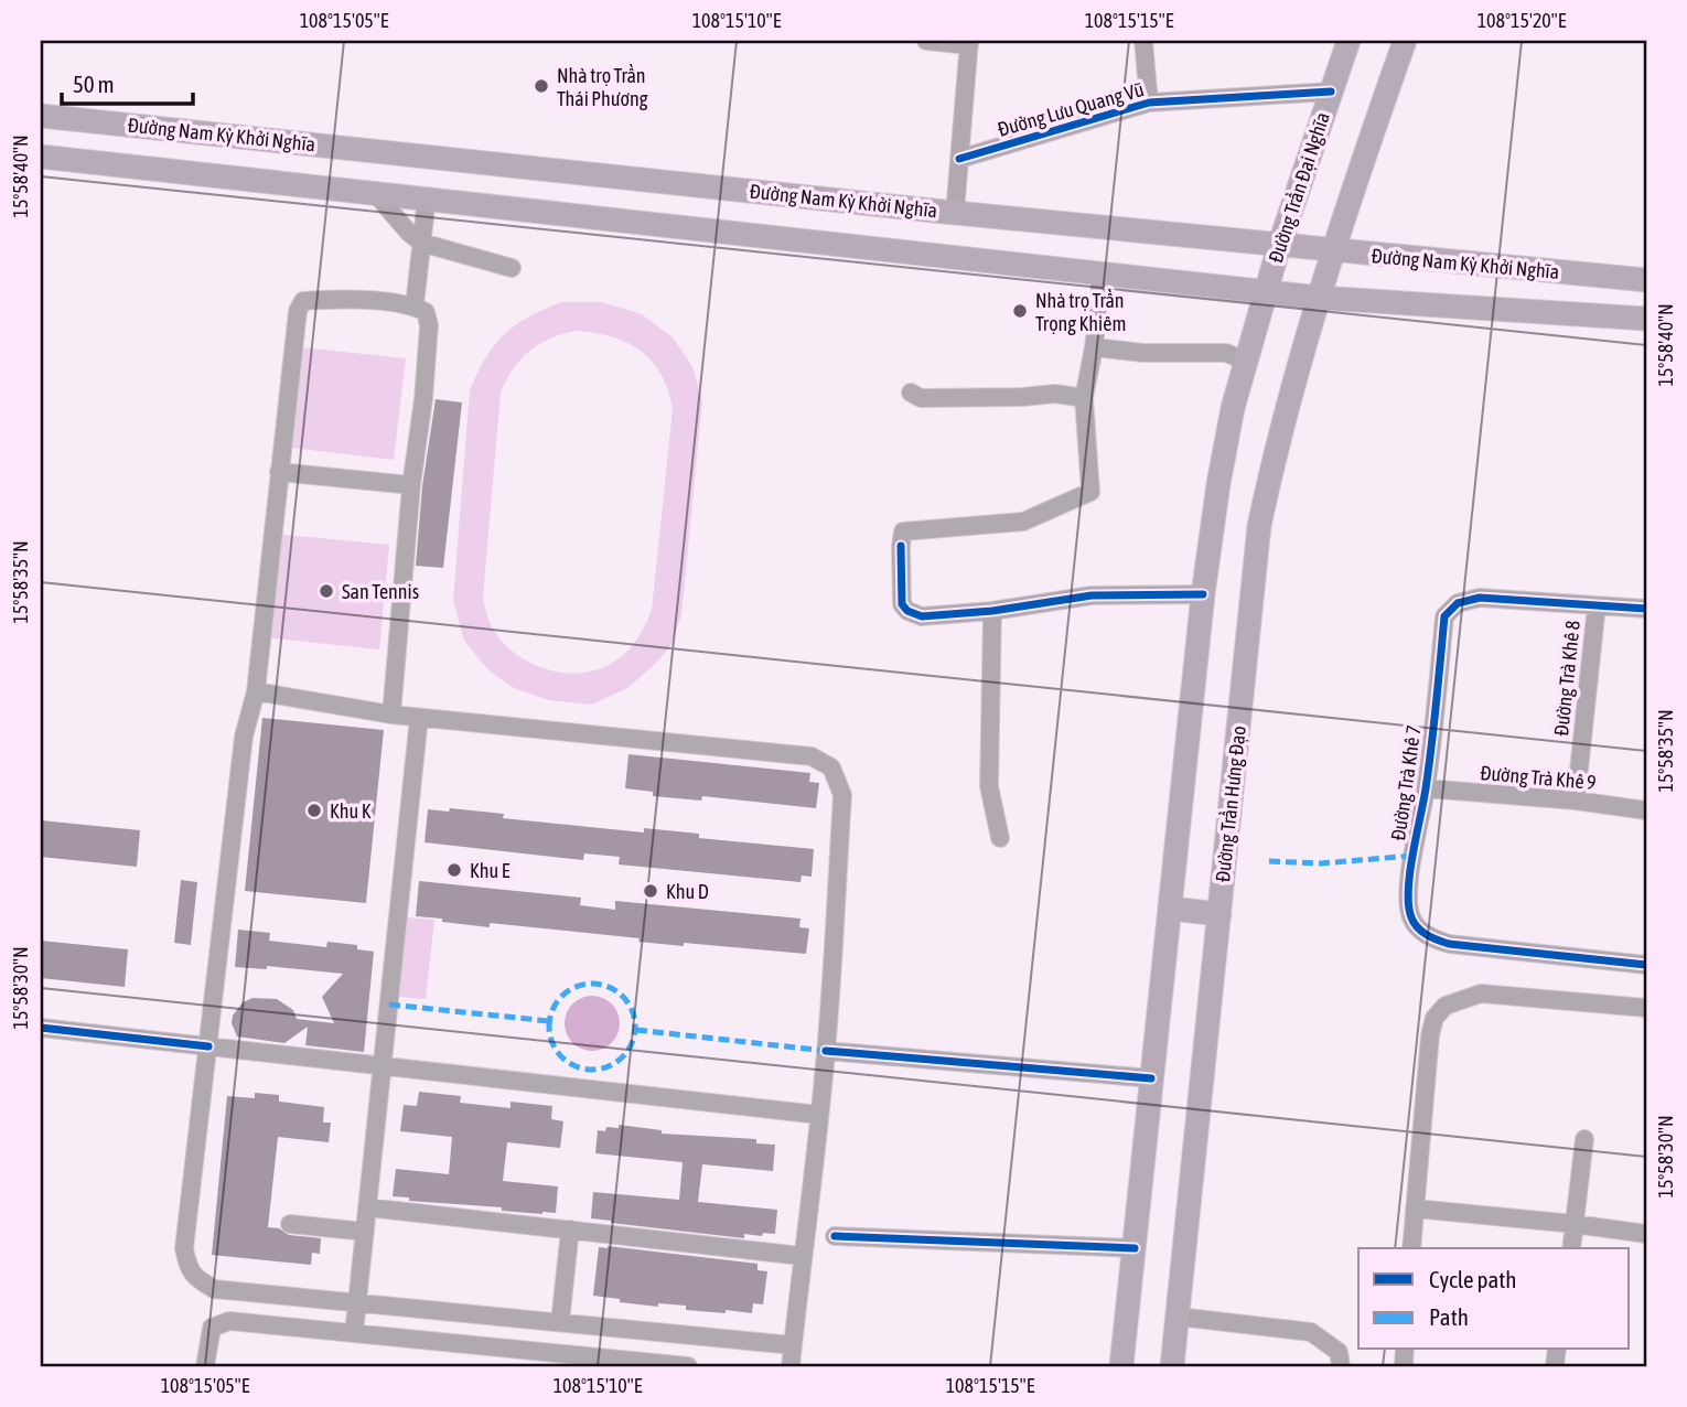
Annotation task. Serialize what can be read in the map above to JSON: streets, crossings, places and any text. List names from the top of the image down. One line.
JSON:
{"streets":{"main road":["Đường Nam Kỳ Khởi Nghĩa","Đường Trần Đại Nghĩa","Đường Trần Hưng Đạo"],"street":["Đường Lưu Quang Vũ","Đường Trà Khê 8","Đường Trà Khê 9","Đường Trà Khê 7"]},"crossings":[["Đường Lưu Quang Vũ","Đường Trần Đại Nghĩa"],["Đường Nam Kỳ Khởi Nghĩa","Đường Trần Đại Nghĩa"],["Đường Nam Kỳ Khởi Nghĩa","Đường Trần Hưng Đạo"],["Đường Trà Khê 8","Đường Trà Khê 9"],["Đường Trà Khê 8","Đường Trà Khê 7"],["Đường Trà Khê 9","Đường Trà Khê 7"]],"places":["Nhà trọ Trần Thái Phương","Nhà trọ Trần Trọng Khiêm","San Tennis","Khu K","Khu E","Khu D"],"legend":["Cycle path","Path"],"scale_bar":"50 m","coordinates":["108°15'05\"E","108°15'10\"E","108°15'15\"E","108°15'20\"E","15°58'40\"N","15°58'35\"N","15°58'30\"N"]}
